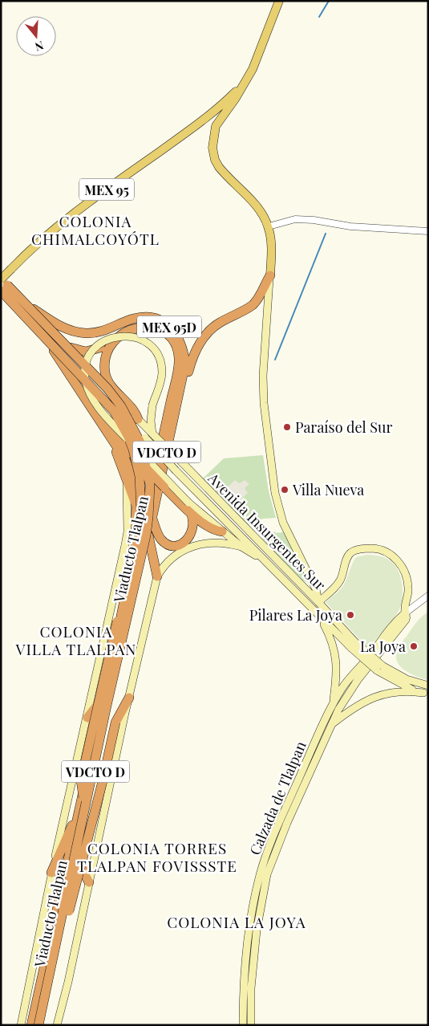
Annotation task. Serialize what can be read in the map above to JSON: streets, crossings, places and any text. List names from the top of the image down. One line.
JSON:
{"streets":{"highway":["MEX 95D","VDCTO D","Viaducto Tlalpan"],"main road":["MEX 95","Avenida Insurgentes Sur","Calzada de Tlalpan"]},"crossings":[["MEX 95","MEX 95D"],["MEX 95D","VDCTO D"],["MEX 95D","Avenida Insurgentes Sur"],["MEX 95D","Viaducto Tlalpan"],["VDCTO D","Viaducto Tlalpan"]],"districts":["COLONIA CHIMALCOYÓTL","COLONIA VILLA TLALPAN","COLONIA TORRES TLALPAN FOVISSSTE","COLONIA LA JOYA"],"places":["Paraíso del Sur","Villa Nueva","Pilares La Joya","La Joya"],"north":"bottom"}
